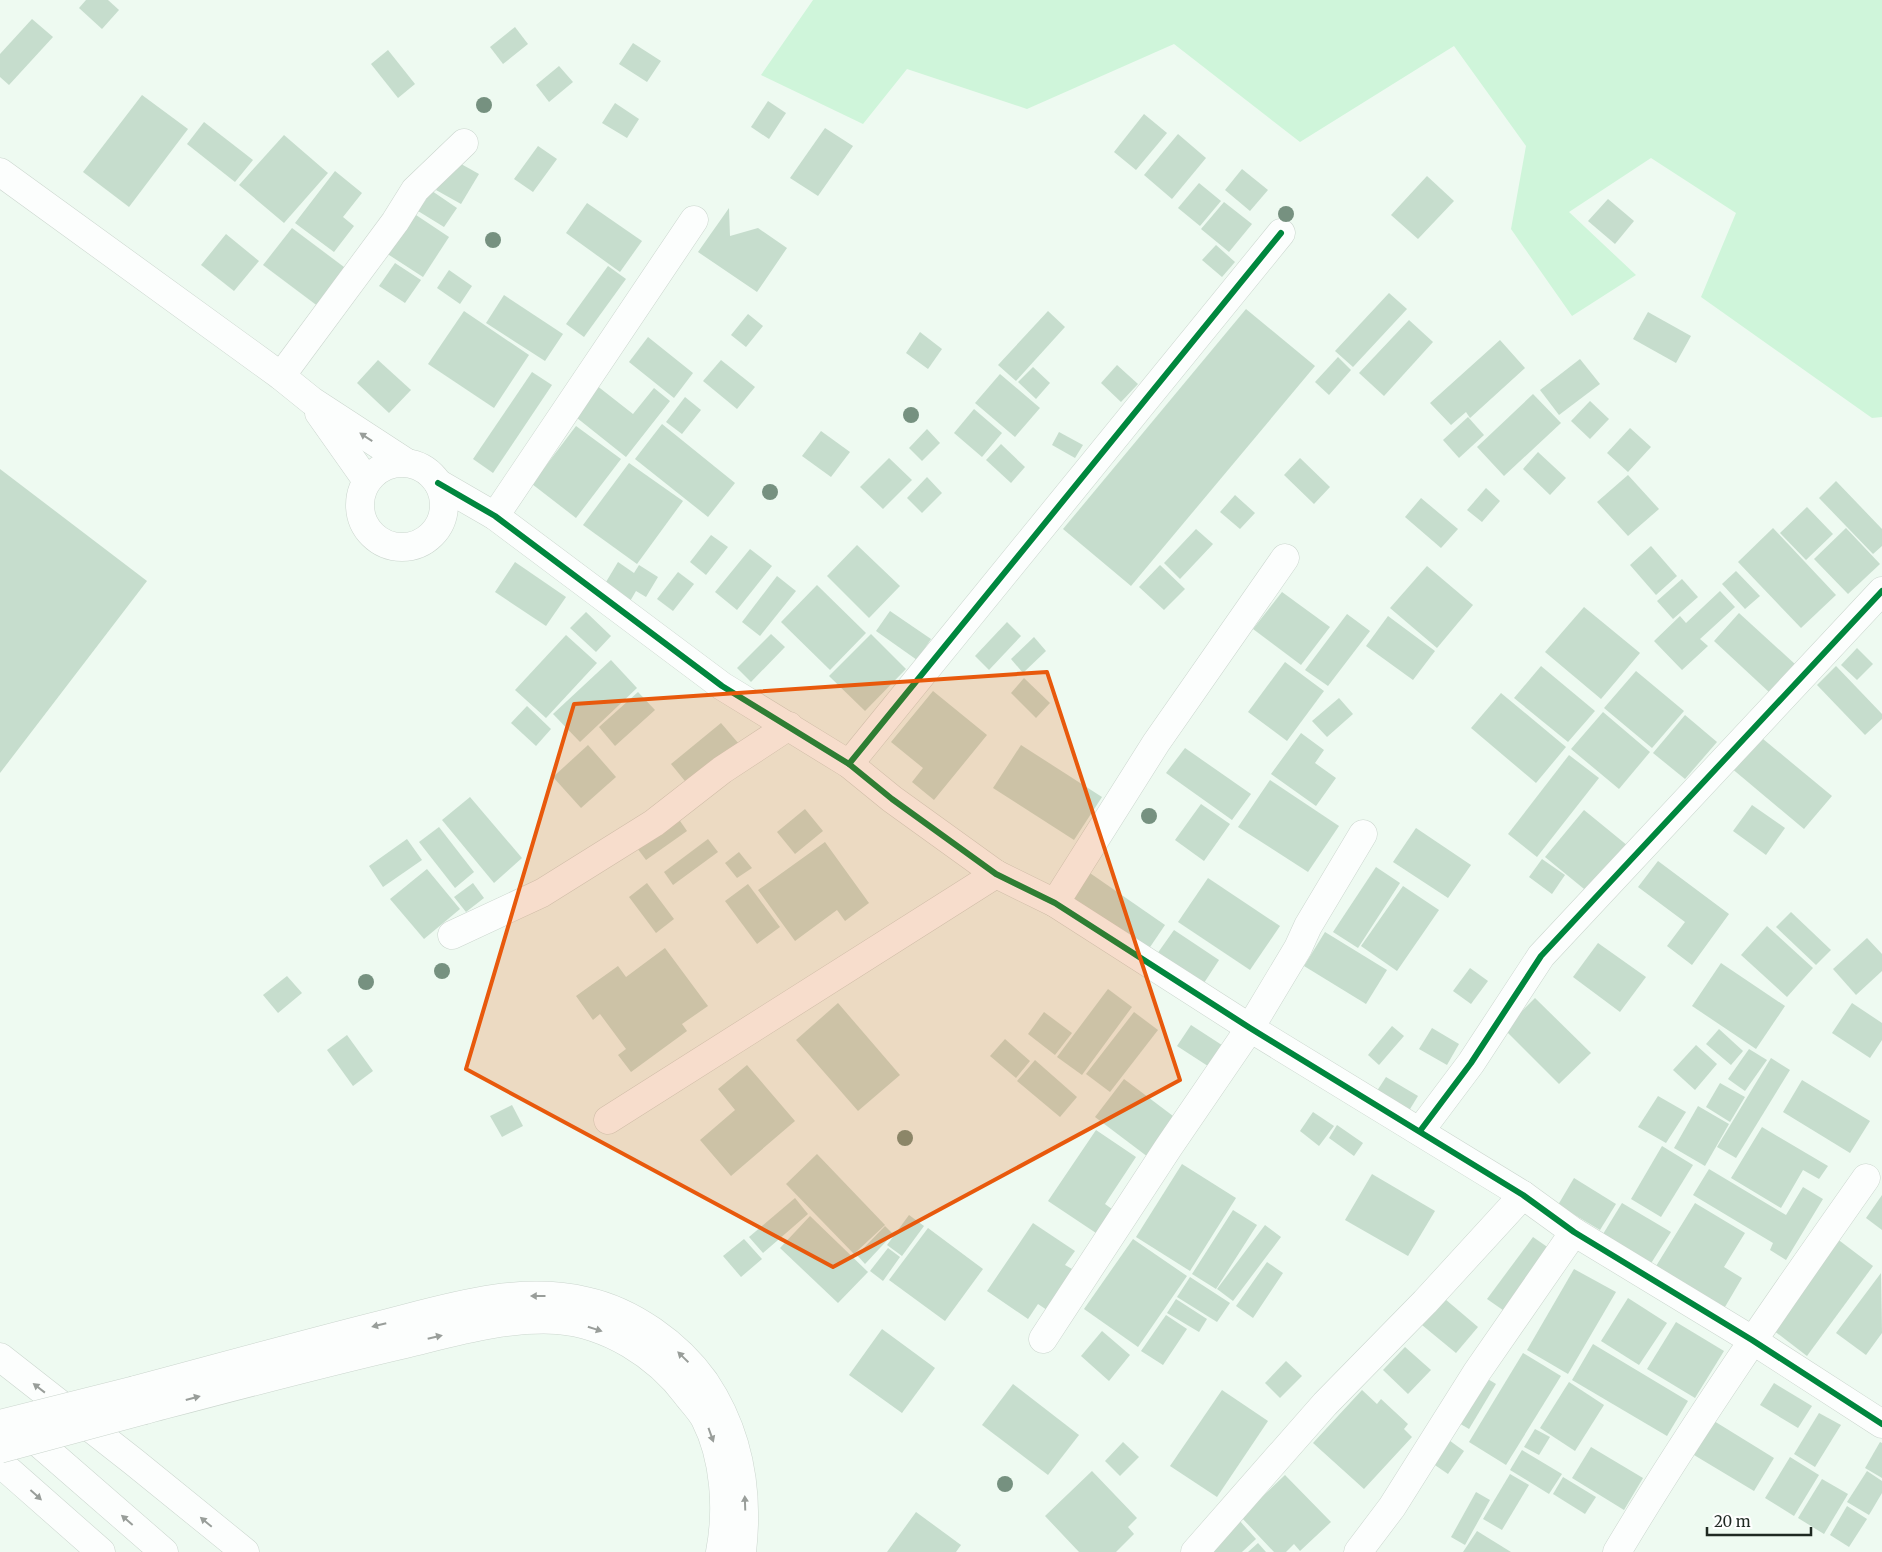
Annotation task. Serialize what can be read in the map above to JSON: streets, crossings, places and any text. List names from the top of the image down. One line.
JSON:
{"scale_bar":"20 m"}
